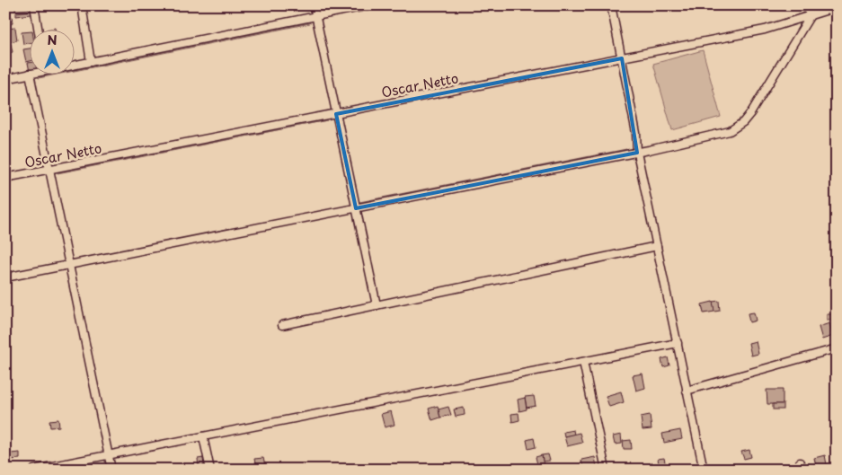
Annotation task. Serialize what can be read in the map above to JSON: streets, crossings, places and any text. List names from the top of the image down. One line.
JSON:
{"streets":{"street":["Oscar Netto"]},"north":"top"}
